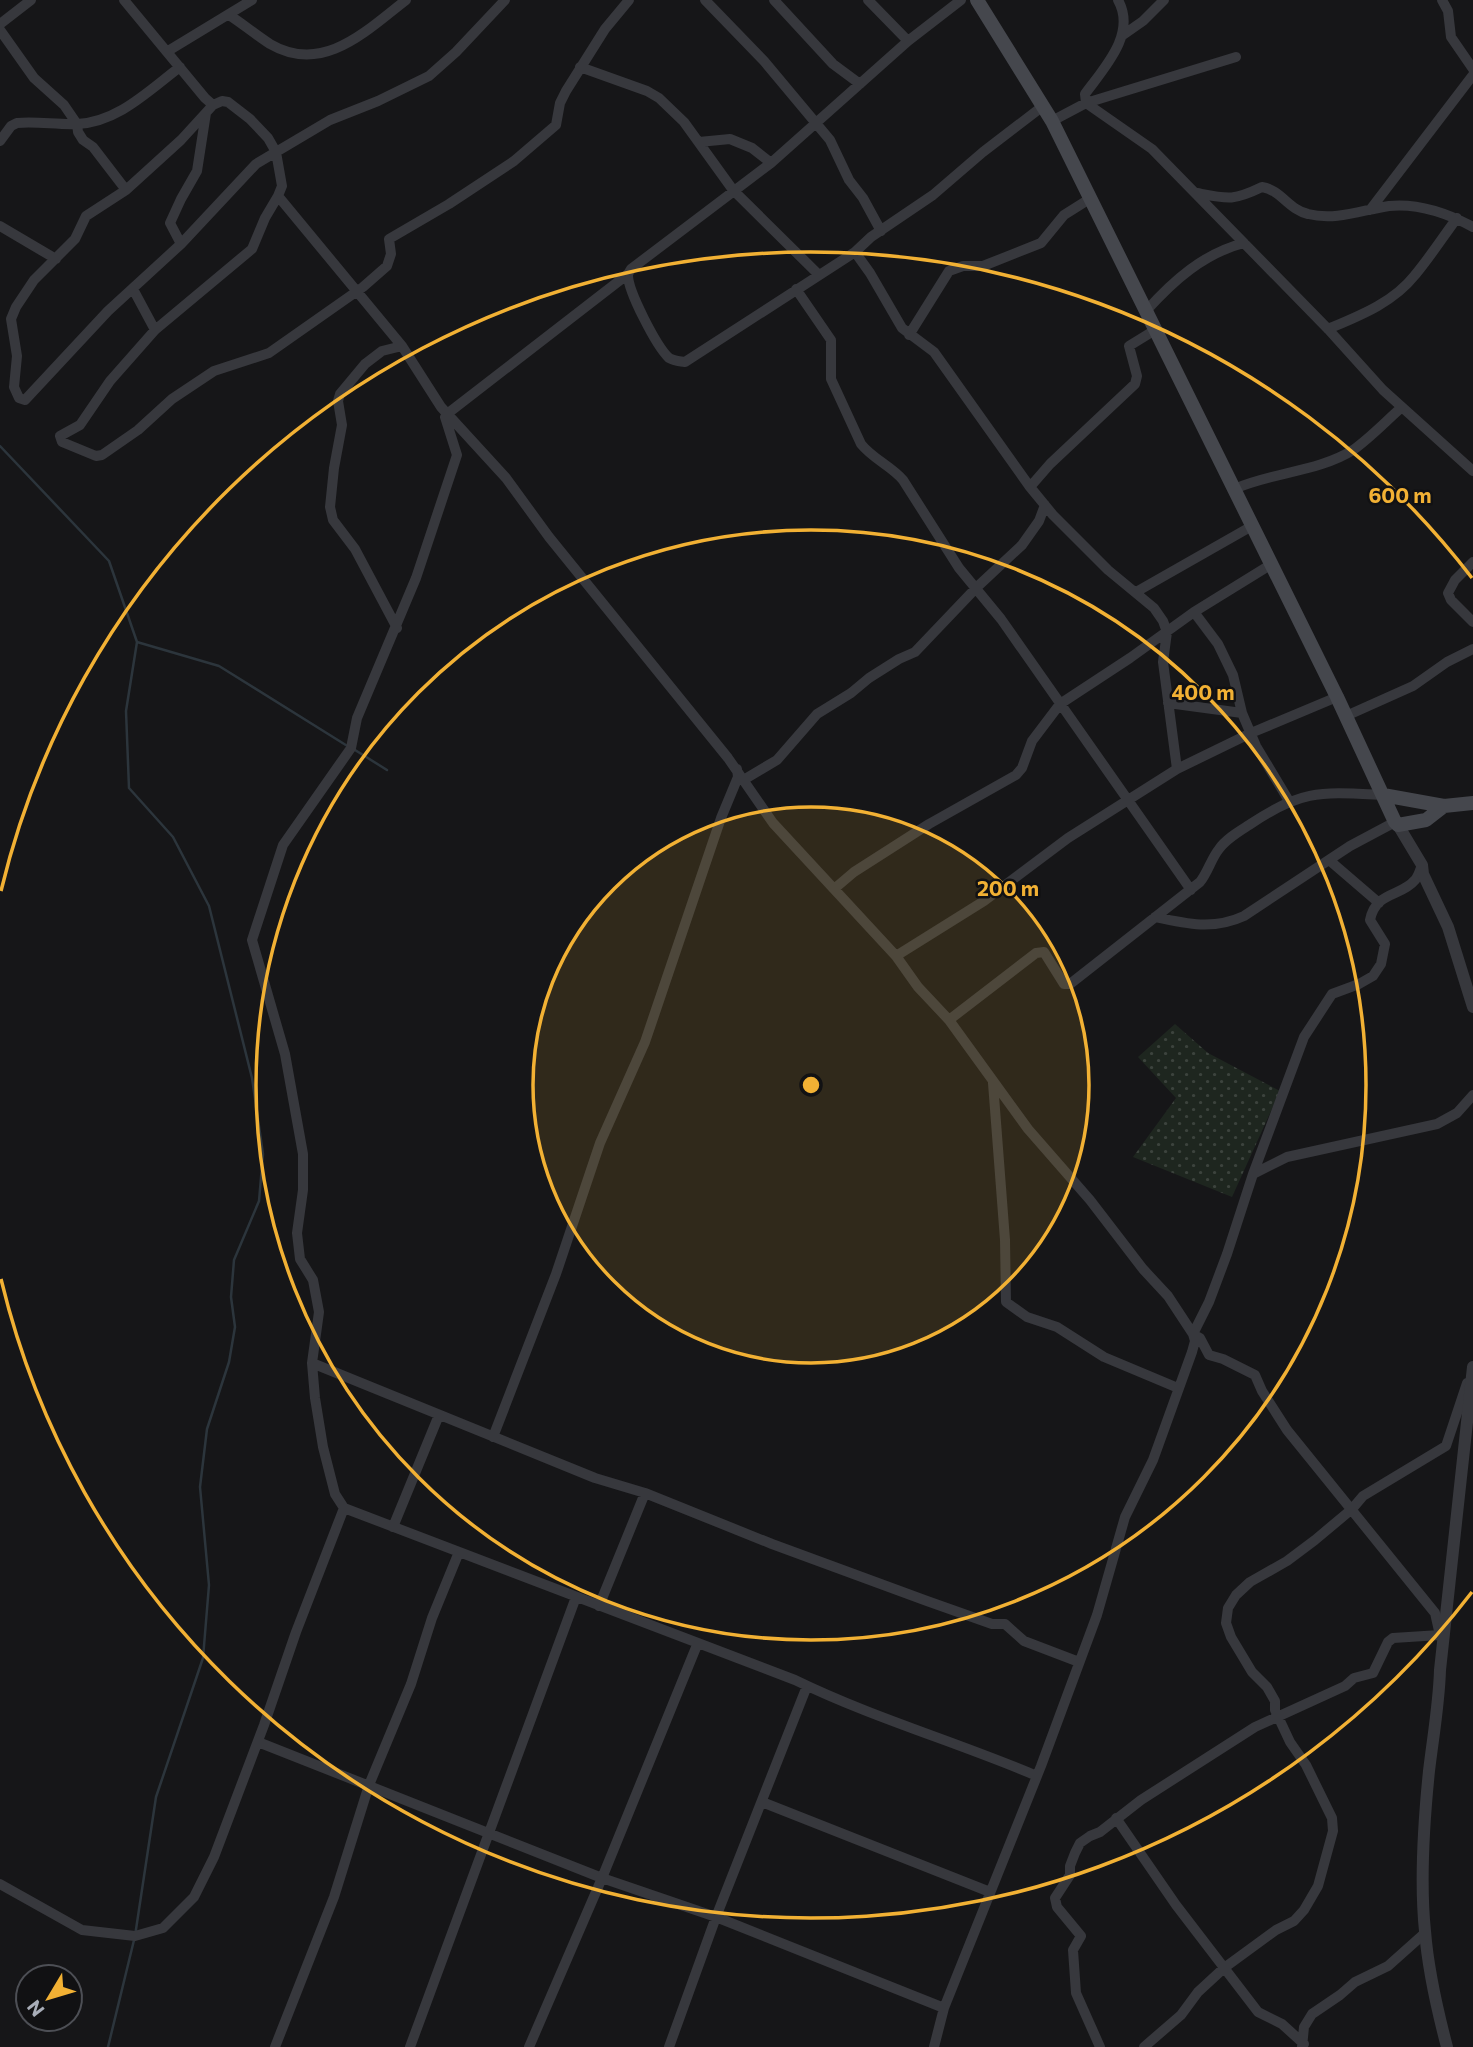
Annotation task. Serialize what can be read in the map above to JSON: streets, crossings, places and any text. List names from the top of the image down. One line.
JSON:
{"north":"bottom left","rings":["600 m","400 m","200 m"]}
